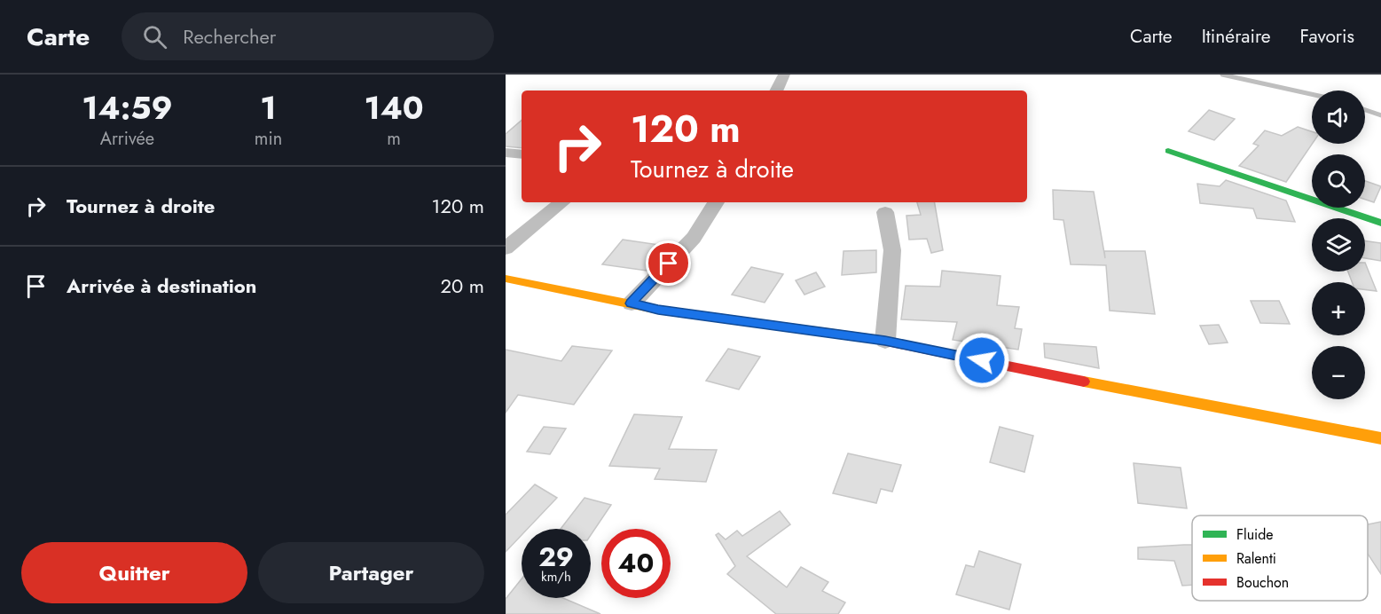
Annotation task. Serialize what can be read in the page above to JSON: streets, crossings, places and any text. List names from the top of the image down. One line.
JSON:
{"legend":["Fluide","Ralenti","Bouchon"],"page":{"header":"Carte","search":"Rechercher","nav":["Carte","Itinéraire","Favoris"],"eta":["14:59","Arrivée","1","min","140","m"],"map_buttons":["+","−"],"turn":["120 m","Tournez à droite"],"list":[{"name":"Tournez à droite","value":"120 m"},{"name":"Arrivée à destination","value":"20 m"}],"speed":"29 km/h","limit":"40","buttons":["Quitter","Partager"]}}
